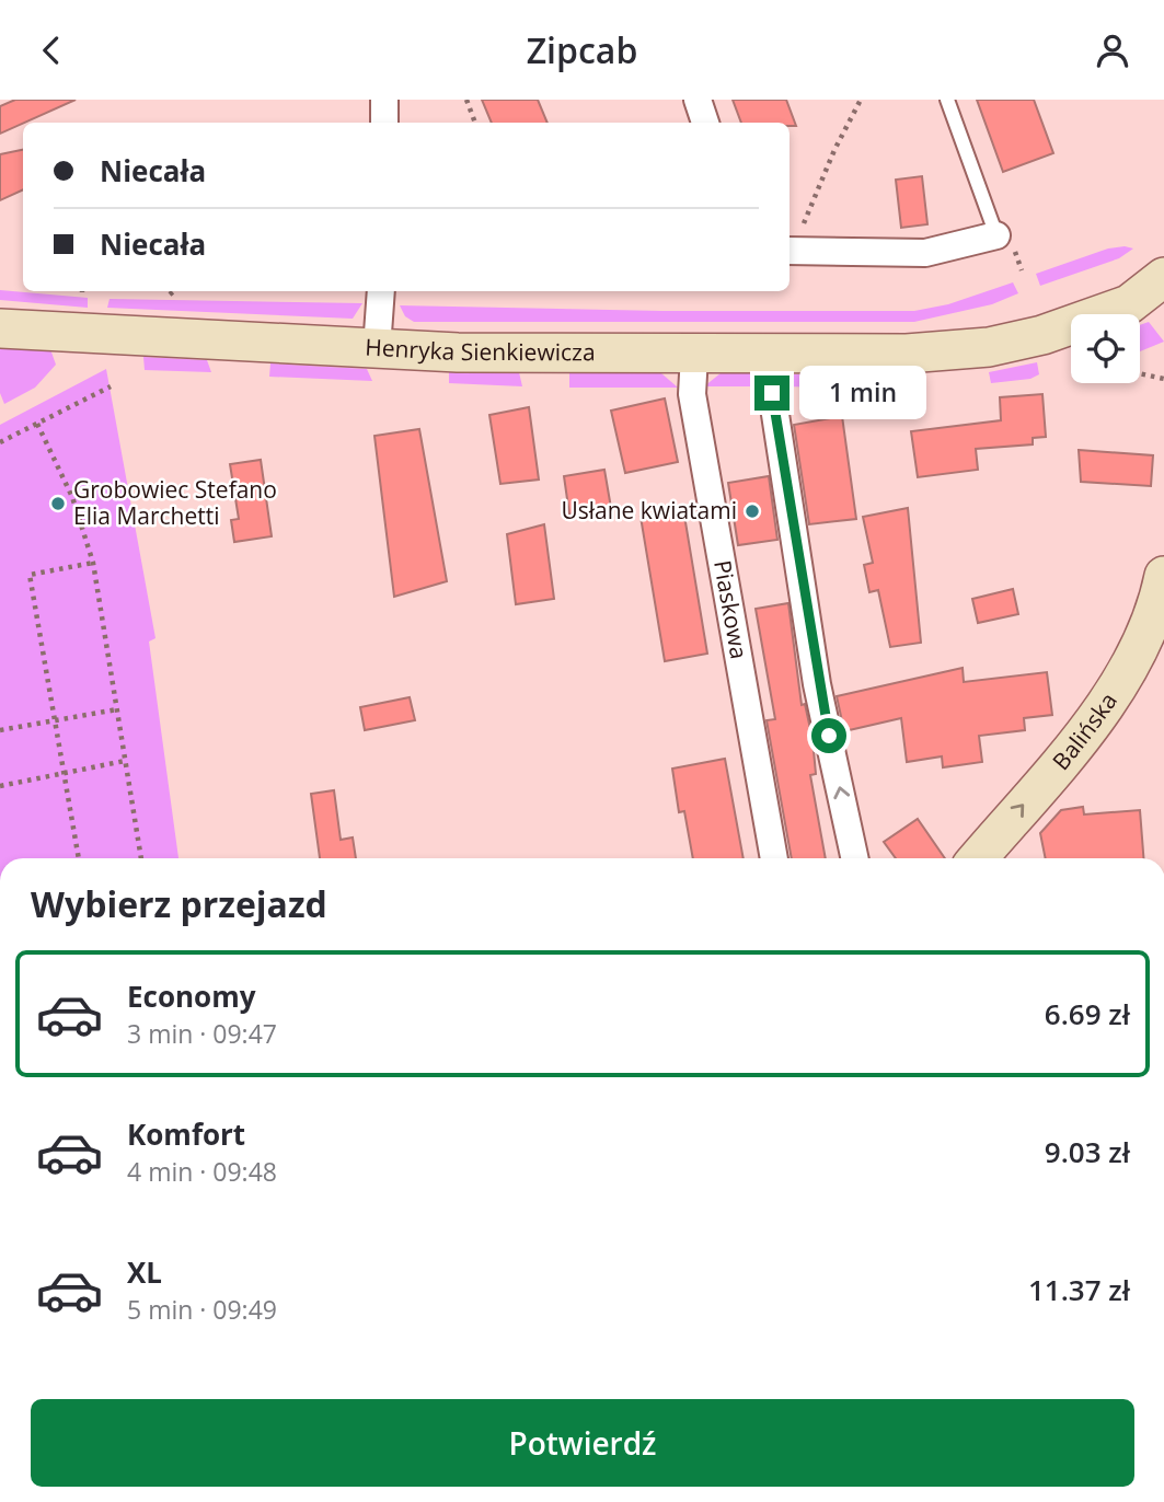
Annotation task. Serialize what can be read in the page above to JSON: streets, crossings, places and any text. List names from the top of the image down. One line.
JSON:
{"streets":{"street":["Henryka Sienkiewicza","Piaskowa","Balińska"]},"crossings":[["Henryka Sienkiewicza","Piaskowa"]],"one_way":["Balińska"],"places":["Grobowiec Stefano Elia Marchetti","Usłane kwiatami"],"page":{"header":"Zipcab","banner":["Niecała","Niecała"],"bubble":"1 min","heading":"Wybierz przejazd","list":[{"name":"Economy","note":"3 min · 09:47","value":"6.69 zł"},{"name":"Komfort","note":"4 min · 09:48","value":"9.03 zł"},{"name":"XL","note":"5 min · 09:49","value":"11.37 zł"}],"buttons":"Potwierdź"}}
